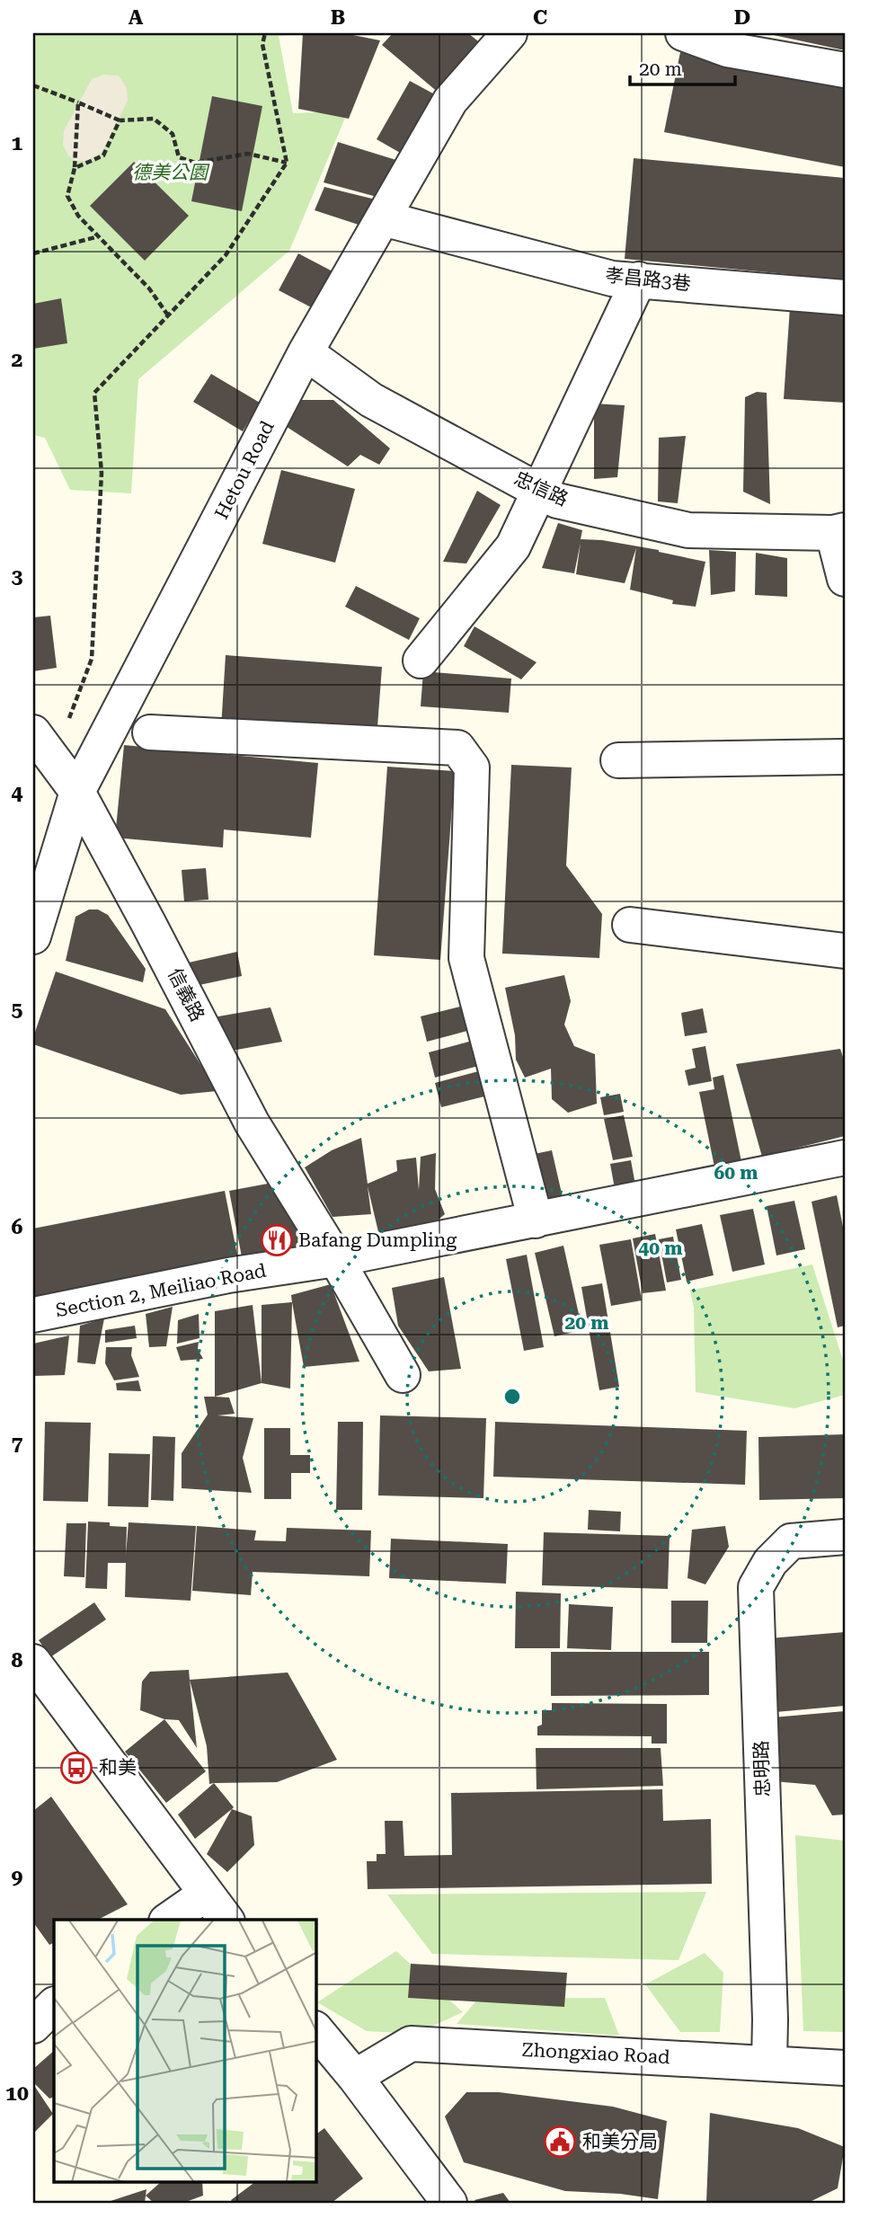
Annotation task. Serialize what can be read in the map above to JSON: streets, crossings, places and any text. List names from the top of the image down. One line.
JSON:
{"streets":{"street":["孝昌路3巷","Hetou Road","忠信路","信義路","Section 2, Meiliao Road","忠明路","Zhongxiao Road"]},"crossings":[["孝昌路3巷","Hetou Road"],["Hetou Road","忠信路"],["Hetou Road","信義路"],["信義路","Section 2, Meiliao Road"],["忠明路","Zhongxiao Road"]],"parks":["德美公園"],"places":{"restaurant":["Bafang Dumpling"],"bus stop":["和美"],"public building":["和美分局"]},"scale_bar":"20 m","grid":{"columns":["A","B","C","D"],"rows":["1","2","3","4","5","6","7","8","9","10"]},"rings":["60 m","40 m","20 m"]}
